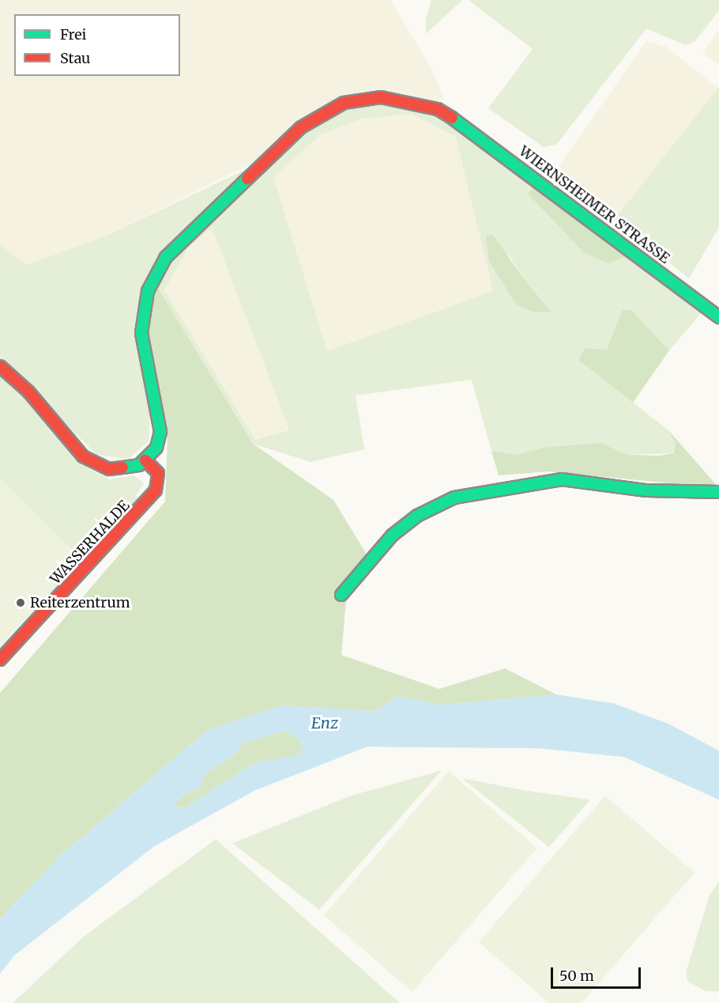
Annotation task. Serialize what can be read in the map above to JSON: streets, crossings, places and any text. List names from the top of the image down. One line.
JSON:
{"streets":{"main road":["WIERNSHEIMER STRASSE","WASSERHALDE"]},"crossings":[["WIERNSHEIMER STRASSE","WASSERHALDE"]],"water":["Enz"],"places":["Reiterzentrum"],"legend":["Frei","Stau"],"scale_bar":"50 m"}
